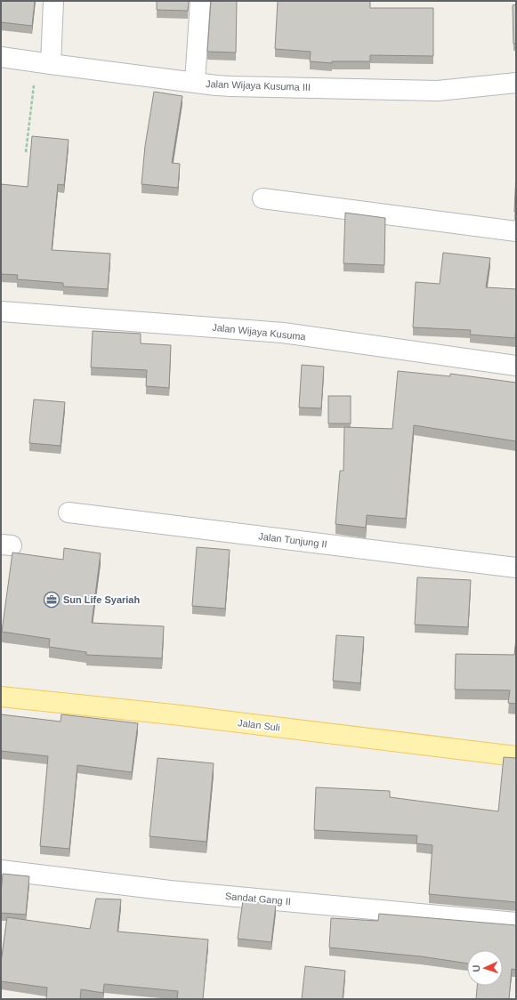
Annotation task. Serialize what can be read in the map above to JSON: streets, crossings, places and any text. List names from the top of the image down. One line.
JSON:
{"streets":{"main road":["Jalan Suli"],"street":["Jalan Wijaya Kusuma III","Jalan Wijaya Kusuma","Jalan Tunjung II","Sandat Gang II"]},"places":{"office":["Sun Life Syariah"]},"north":"left"}
